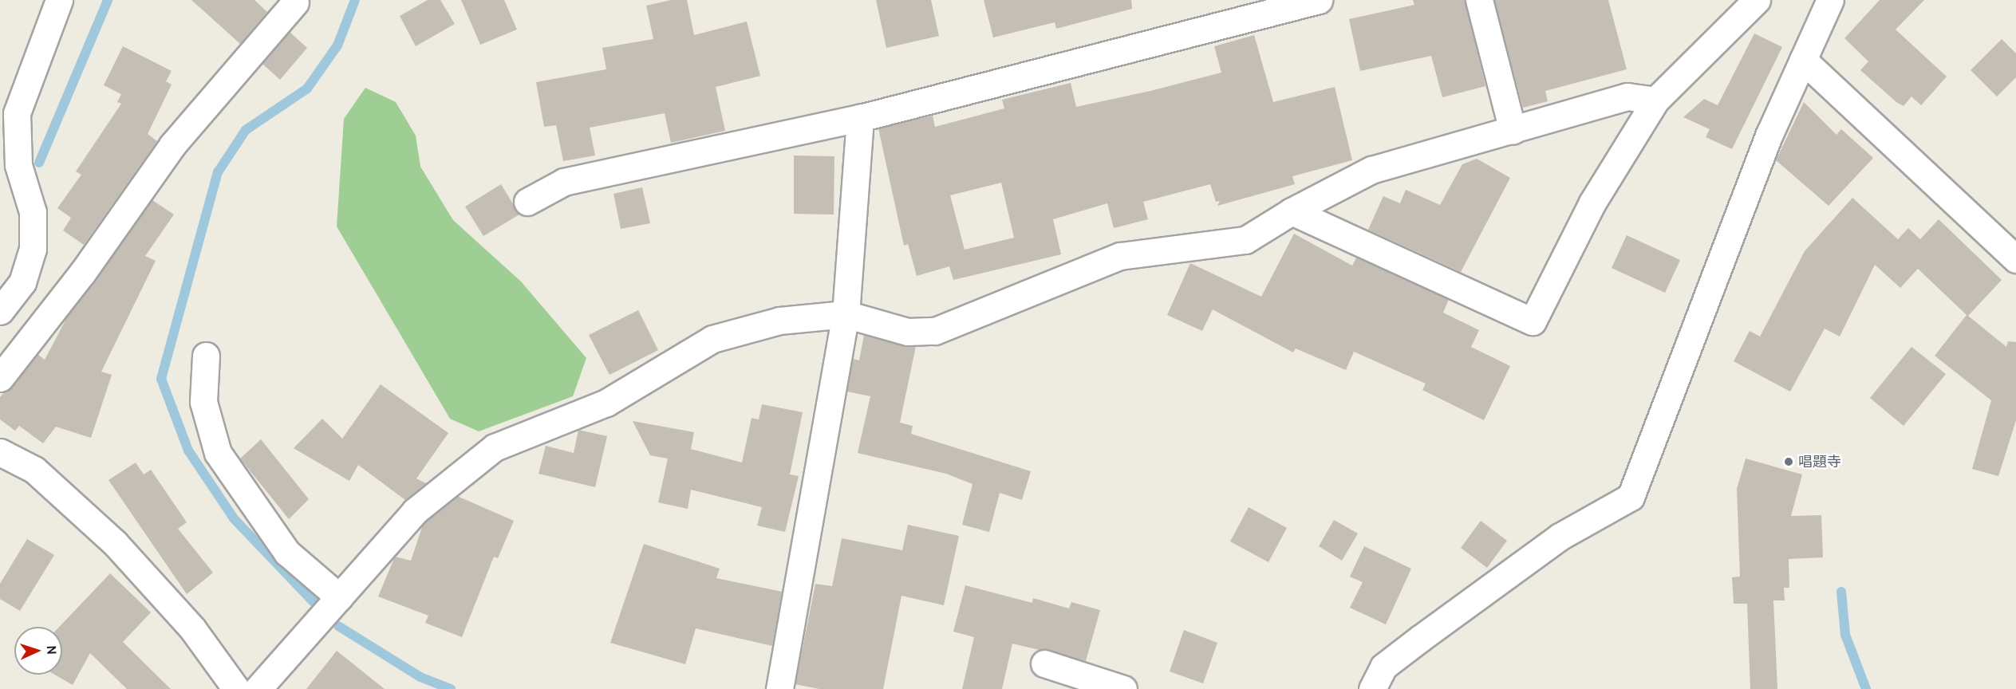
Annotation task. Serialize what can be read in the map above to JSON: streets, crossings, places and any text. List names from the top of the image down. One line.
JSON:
{"places":["唱題寺"],"north":"right"}
